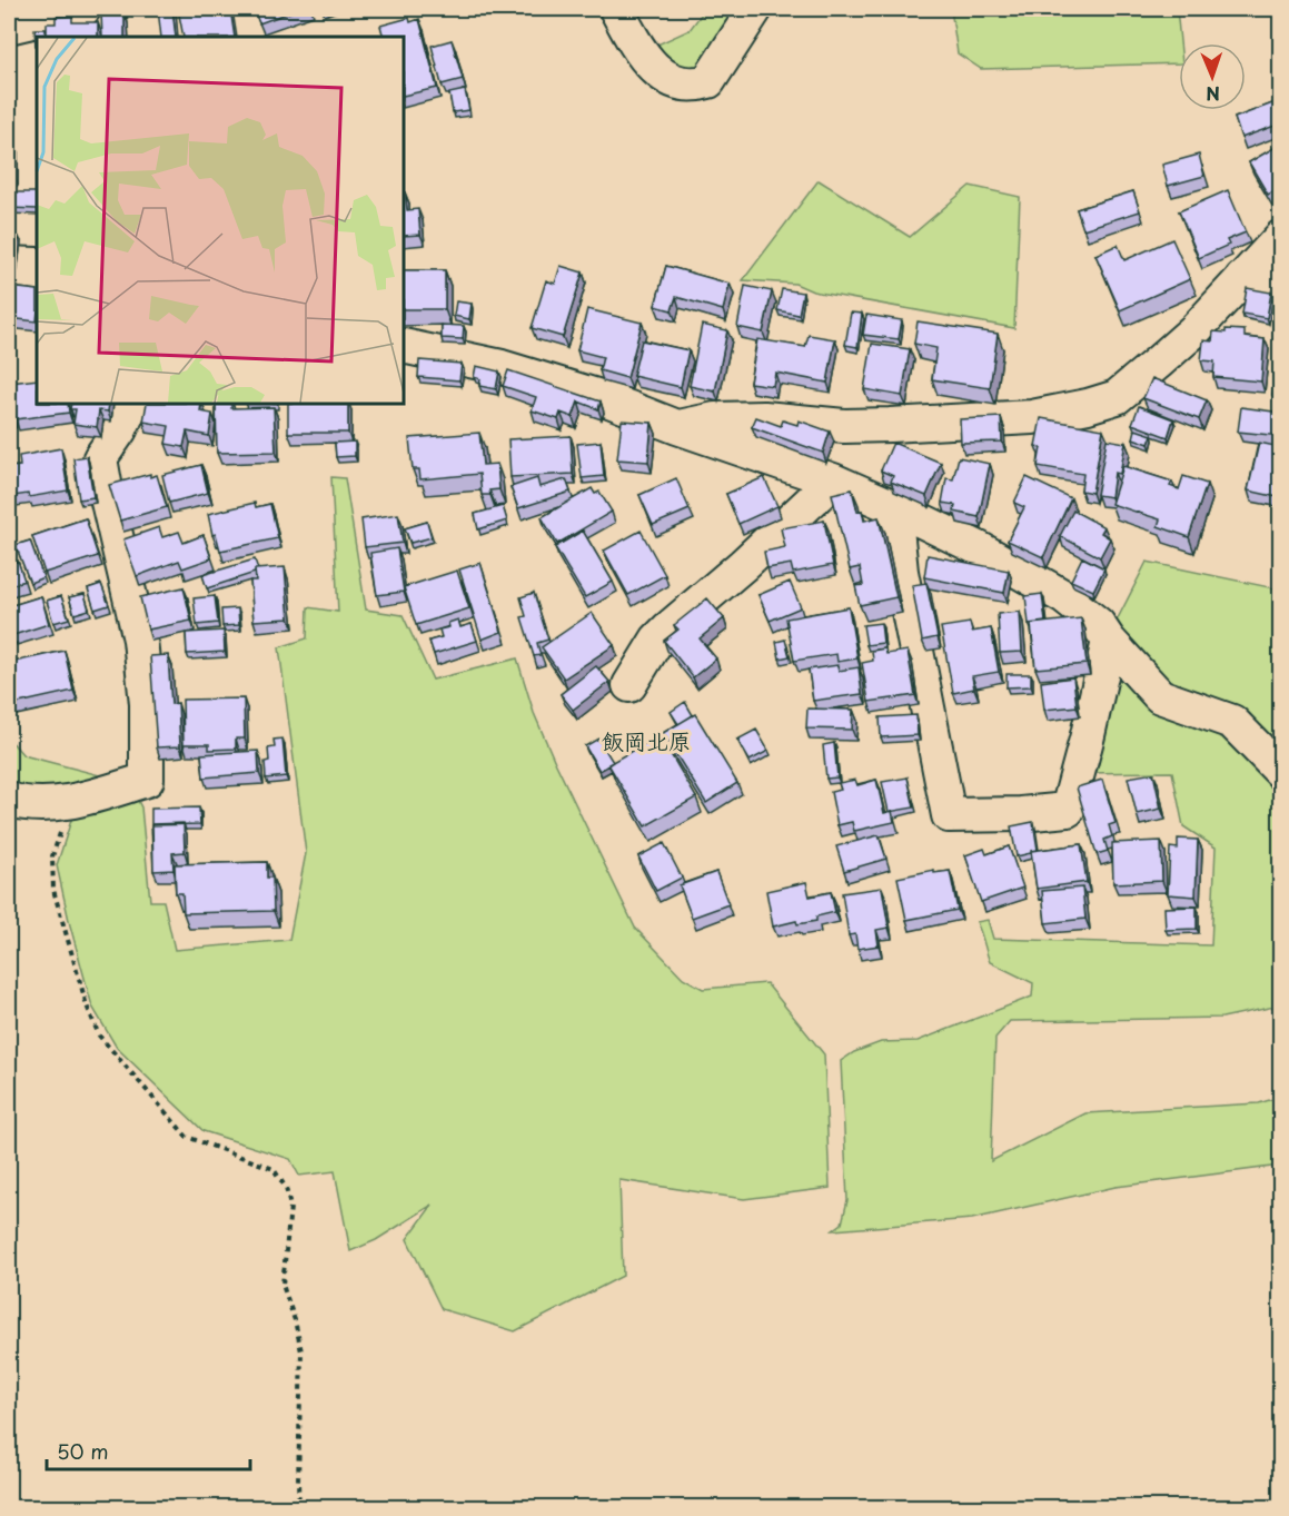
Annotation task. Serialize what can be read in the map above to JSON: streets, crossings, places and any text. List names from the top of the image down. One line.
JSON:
{"districts":["飯岡北原"],"scale_bar":"50 m","north":"bottom"}
